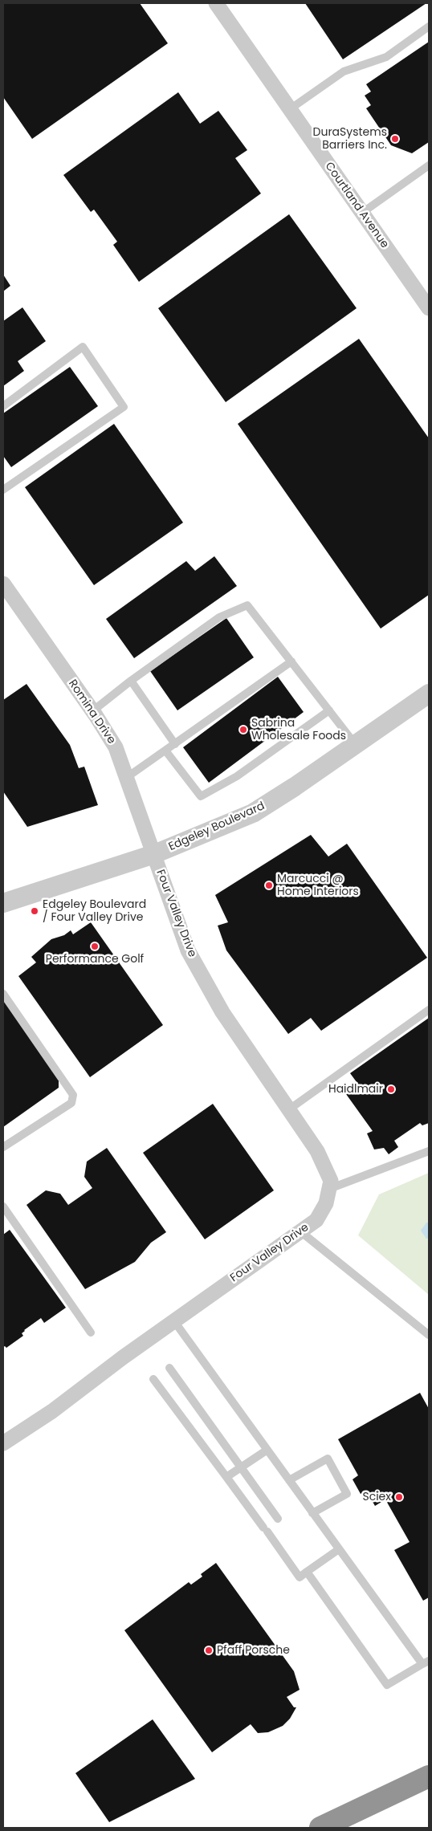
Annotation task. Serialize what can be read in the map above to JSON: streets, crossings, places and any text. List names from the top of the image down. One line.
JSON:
{"streets":{"street":["Courtland Avenue","Romina Drive","Edgeley Boulevard","Four Valley Drive"]},"crossings":[["Romina Drive","Edgeley Boulevard"],["Romina Drive","Four Valley Drive"],["Edgeley Boulevard","Four Valley Drive"]],"places":["DuraSystems Barriers Inc.","Sabrina Wholesale Foods","Marcucci @ Home Interiors","Edgeley Boulevard / Four Valley Drive","Performance Golf","Haidlmair","Sciex","Pfaff Porsche"]}
